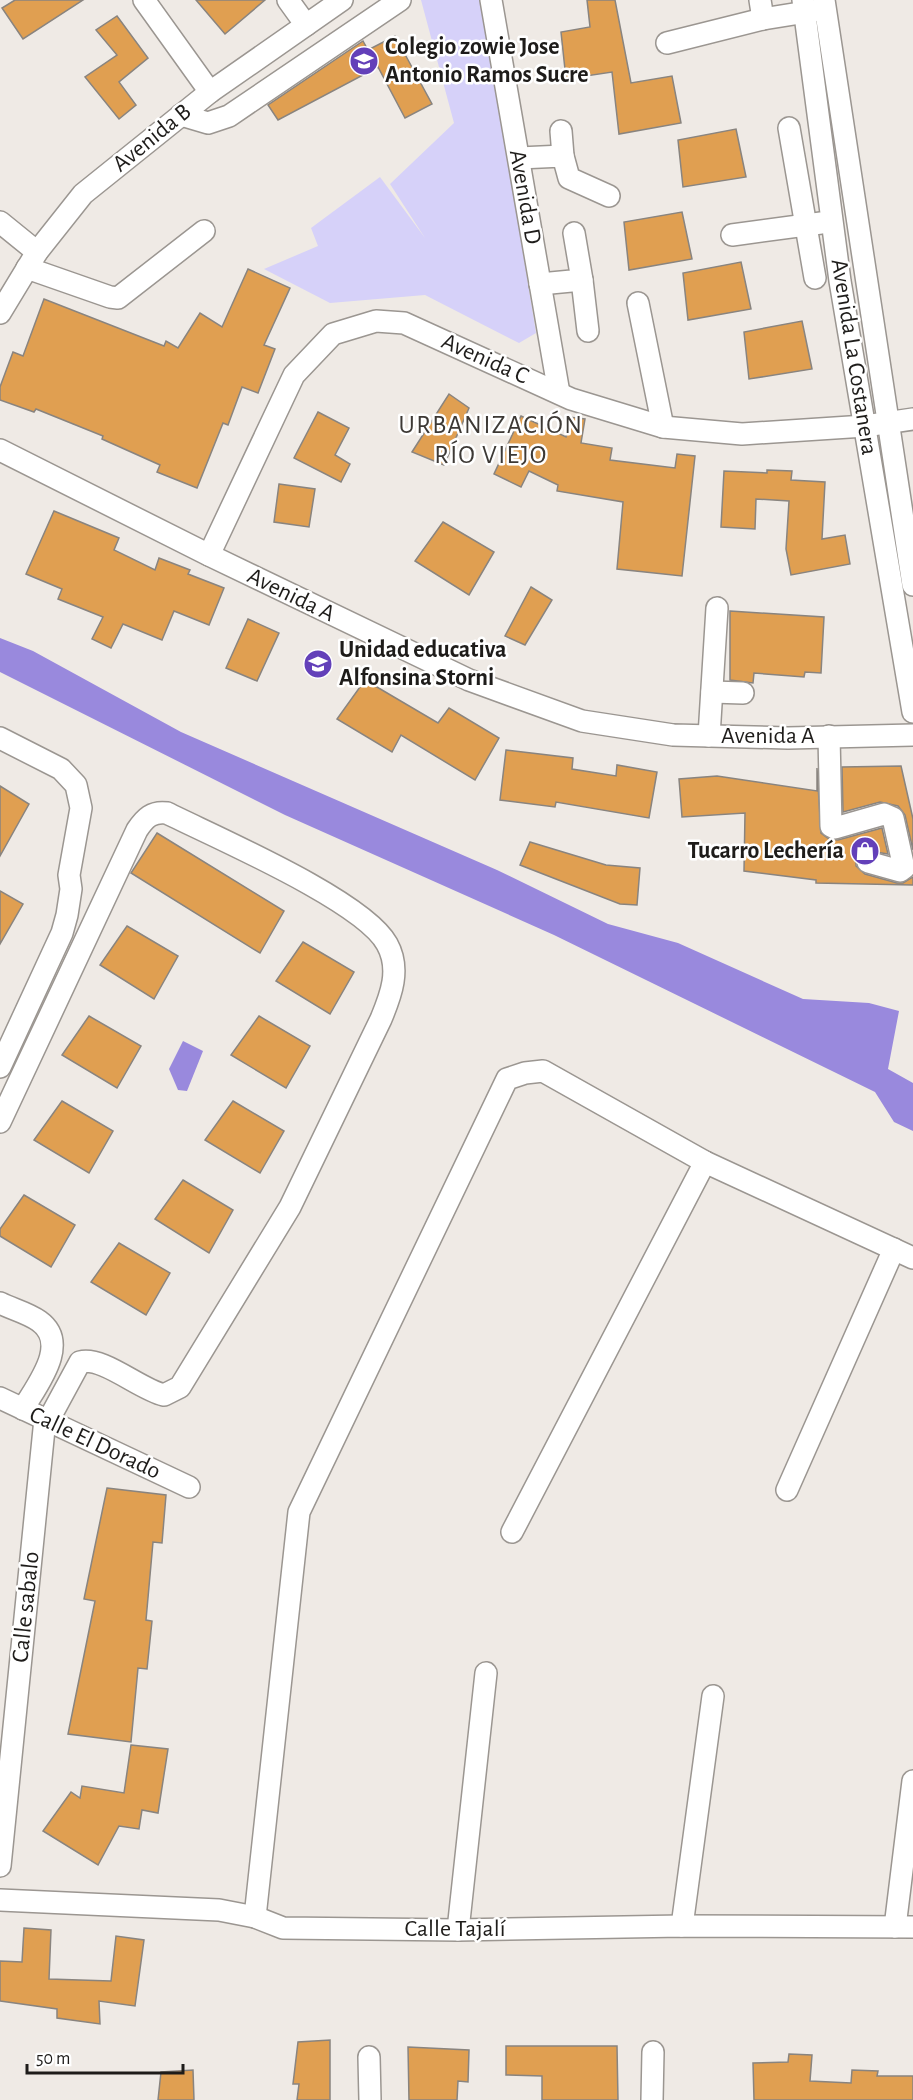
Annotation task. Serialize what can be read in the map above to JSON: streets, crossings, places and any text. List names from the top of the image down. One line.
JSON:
{"streets":{"street":["Avenida B","Avenida D","Avenida La Costanera","Avenida C","Avenida A","Calle El Dorado","Calle sabalo","Calle Tajalí"]},"crossings":[["Avenida D","Avenida C"],["Avenida La Costanera","Avenida C"],["Avenida C","Avenida A"],["Calle El Dorado","Calle sabalo"]],"districts":["URBANIZACIÓN RÍO VIEJO"],"places":{"school or university":["Colegio zowie Jose Antonio Ramos Sucre","Unidad educativa Alfonsina Storni"],"shop":["Tucarro Lechería"]},"scale_bar":"50 m"}
